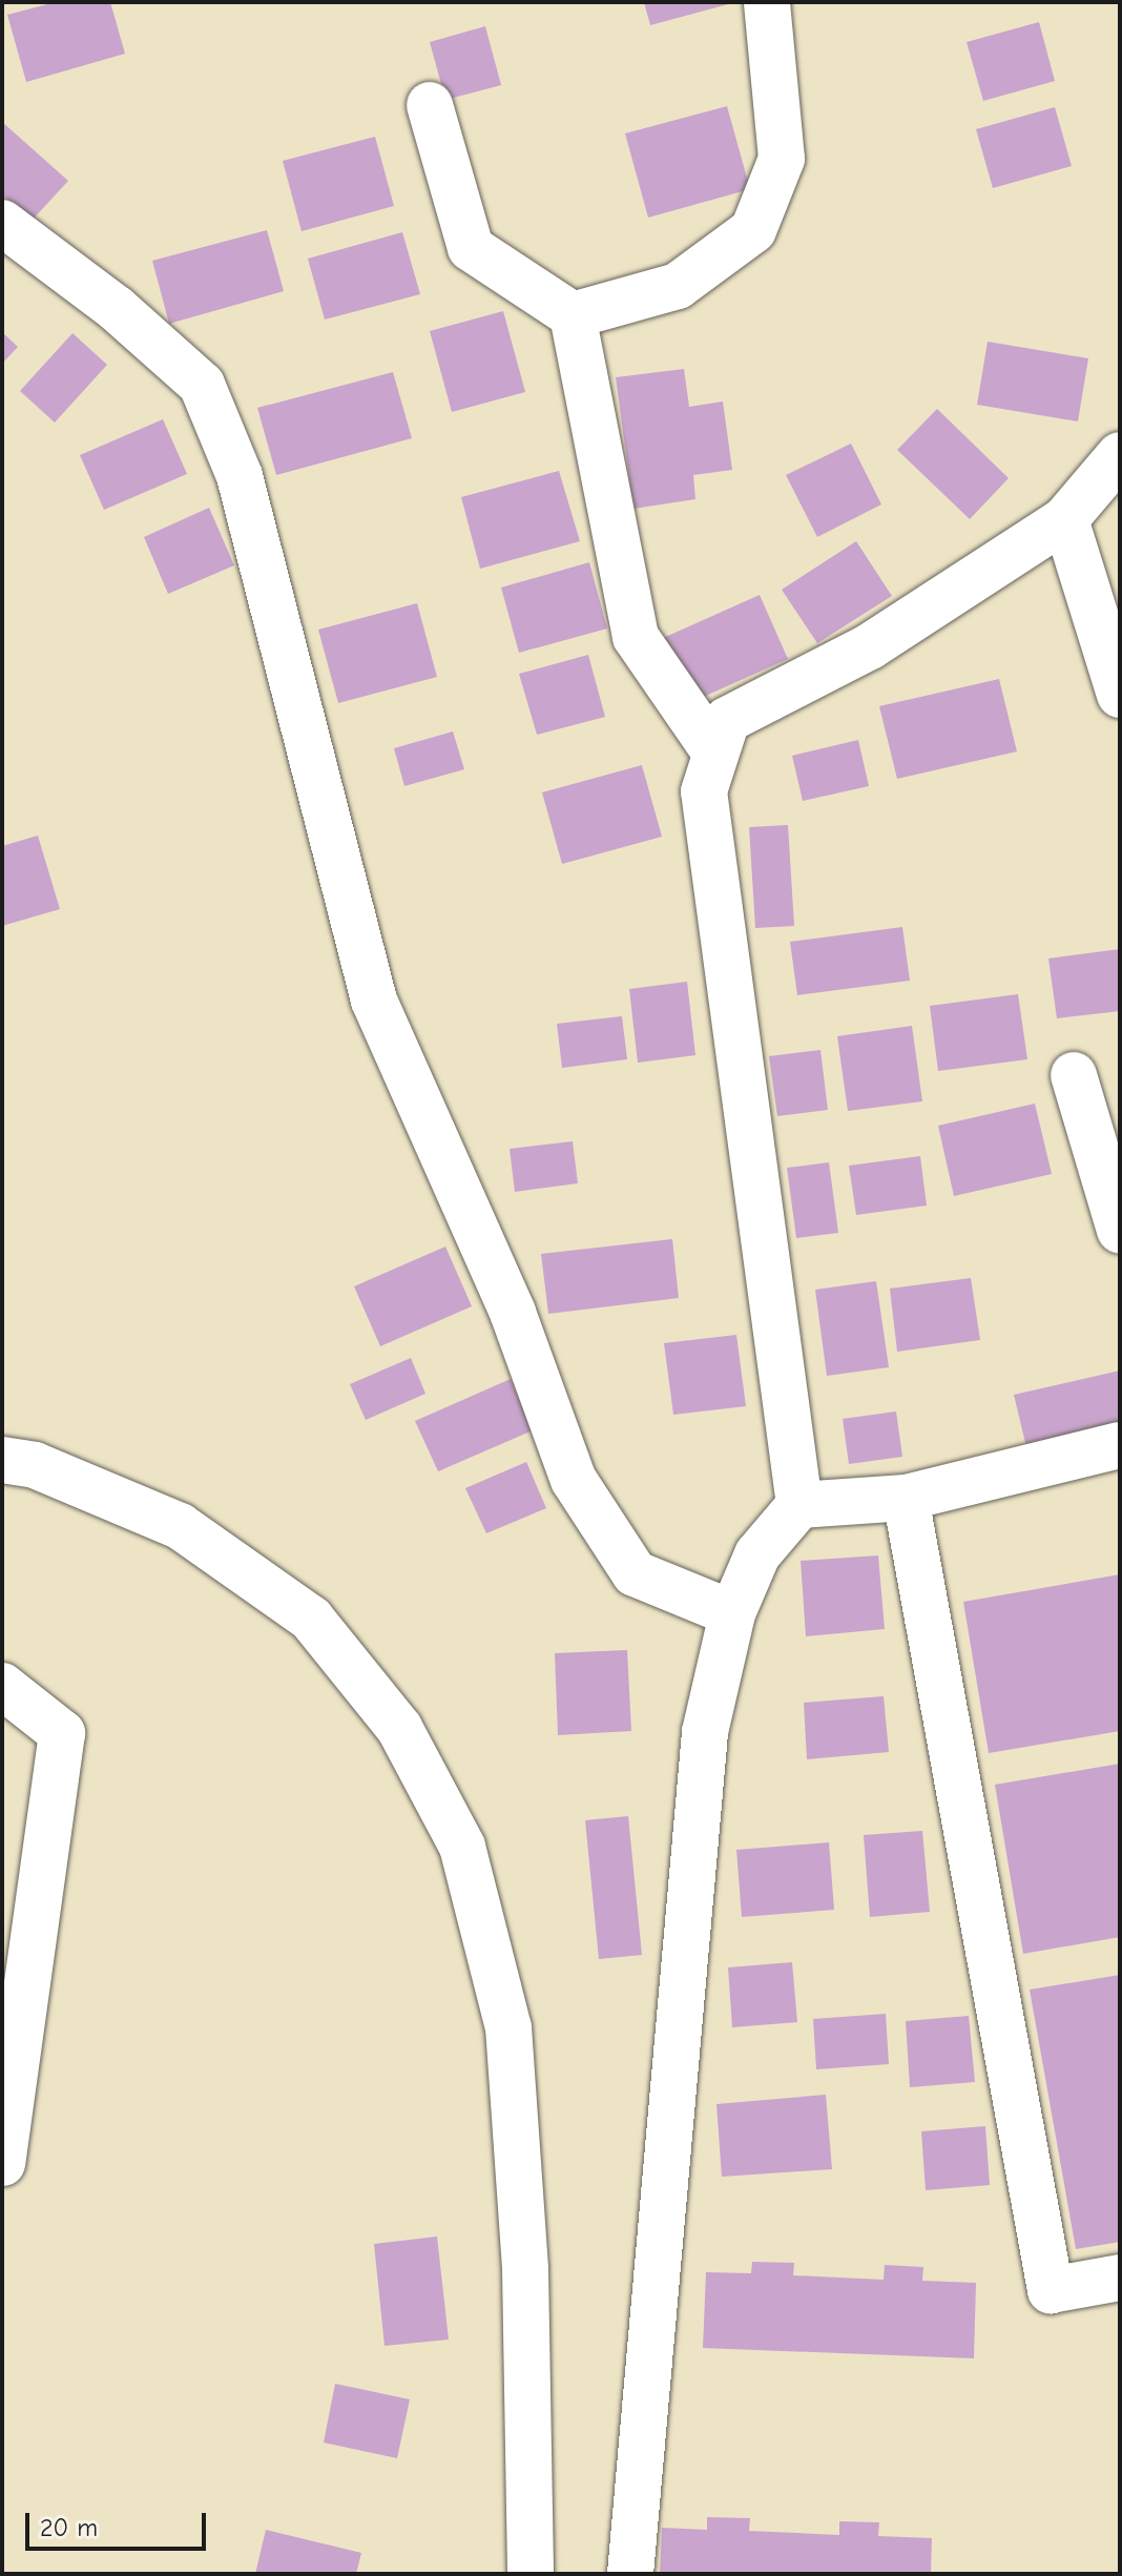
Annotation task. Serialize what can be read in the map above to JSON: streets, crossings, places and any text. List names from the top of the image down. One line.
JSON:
{"scale_bar":"20 m"}
